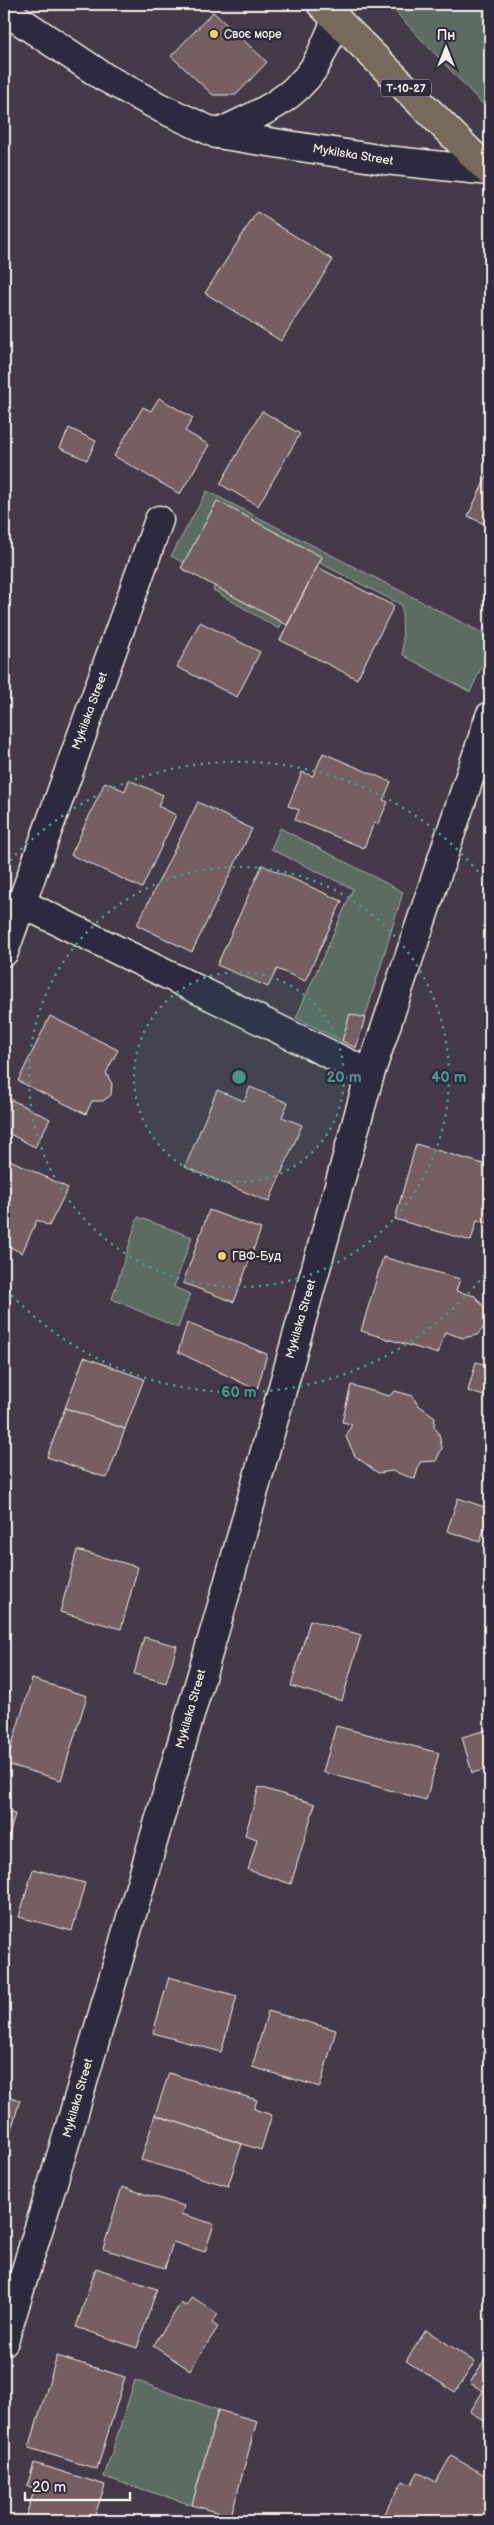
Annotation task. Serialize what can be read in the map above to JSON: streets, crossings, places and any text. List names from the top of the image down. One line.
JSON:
{"streets":{"highway":["Т-10-27"],"street":["Mykilska Street"]},"crossings":[["Т-10-27","Mykilska Street"]],"places":["Своє море","ГВФ-Буд"],"scale_bar":"20 m","north":"top","rings":["20 m","40 m","60 m"]}
